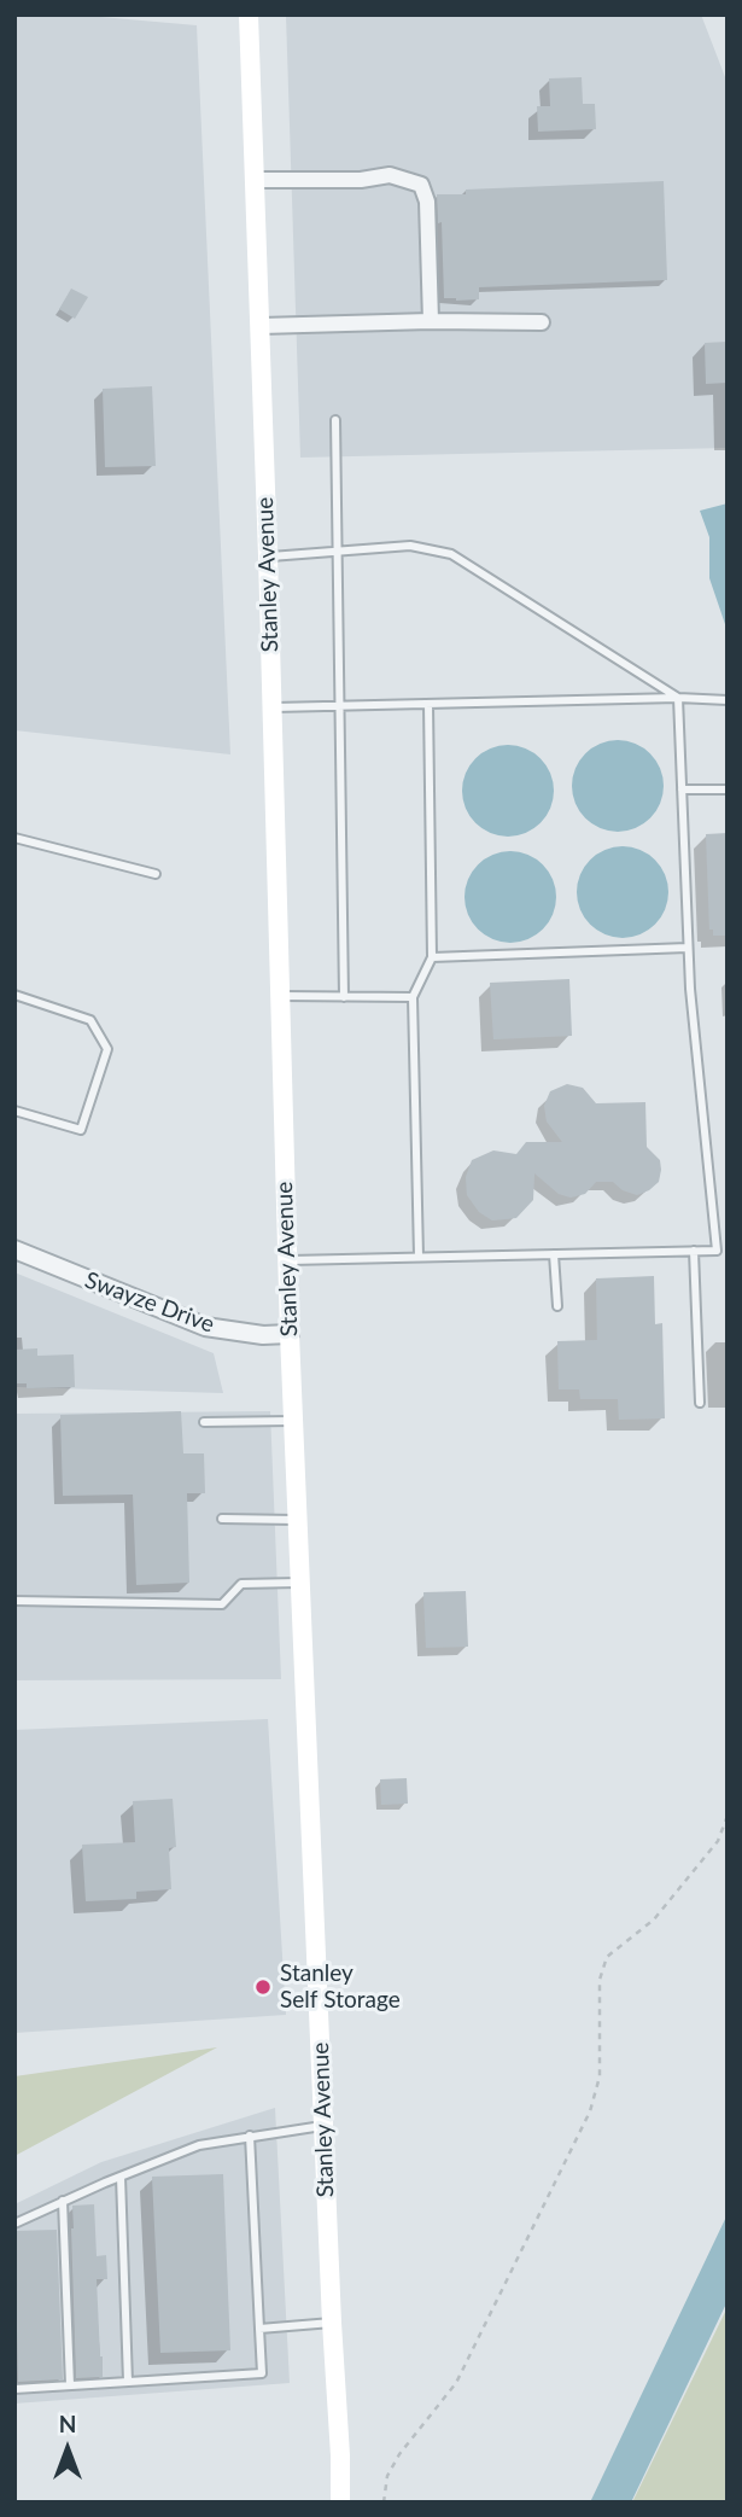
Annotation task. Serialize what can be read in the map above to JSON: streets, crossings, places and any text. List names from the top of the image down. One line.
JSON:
{"streets":{"main road":["Stanley Avenue"],"street":["Swayze Drive"]},"crossings":[["Stanley Avenue","Swayze Drive"]],"places":["Stanley Self Storage"],"north":"top"}
